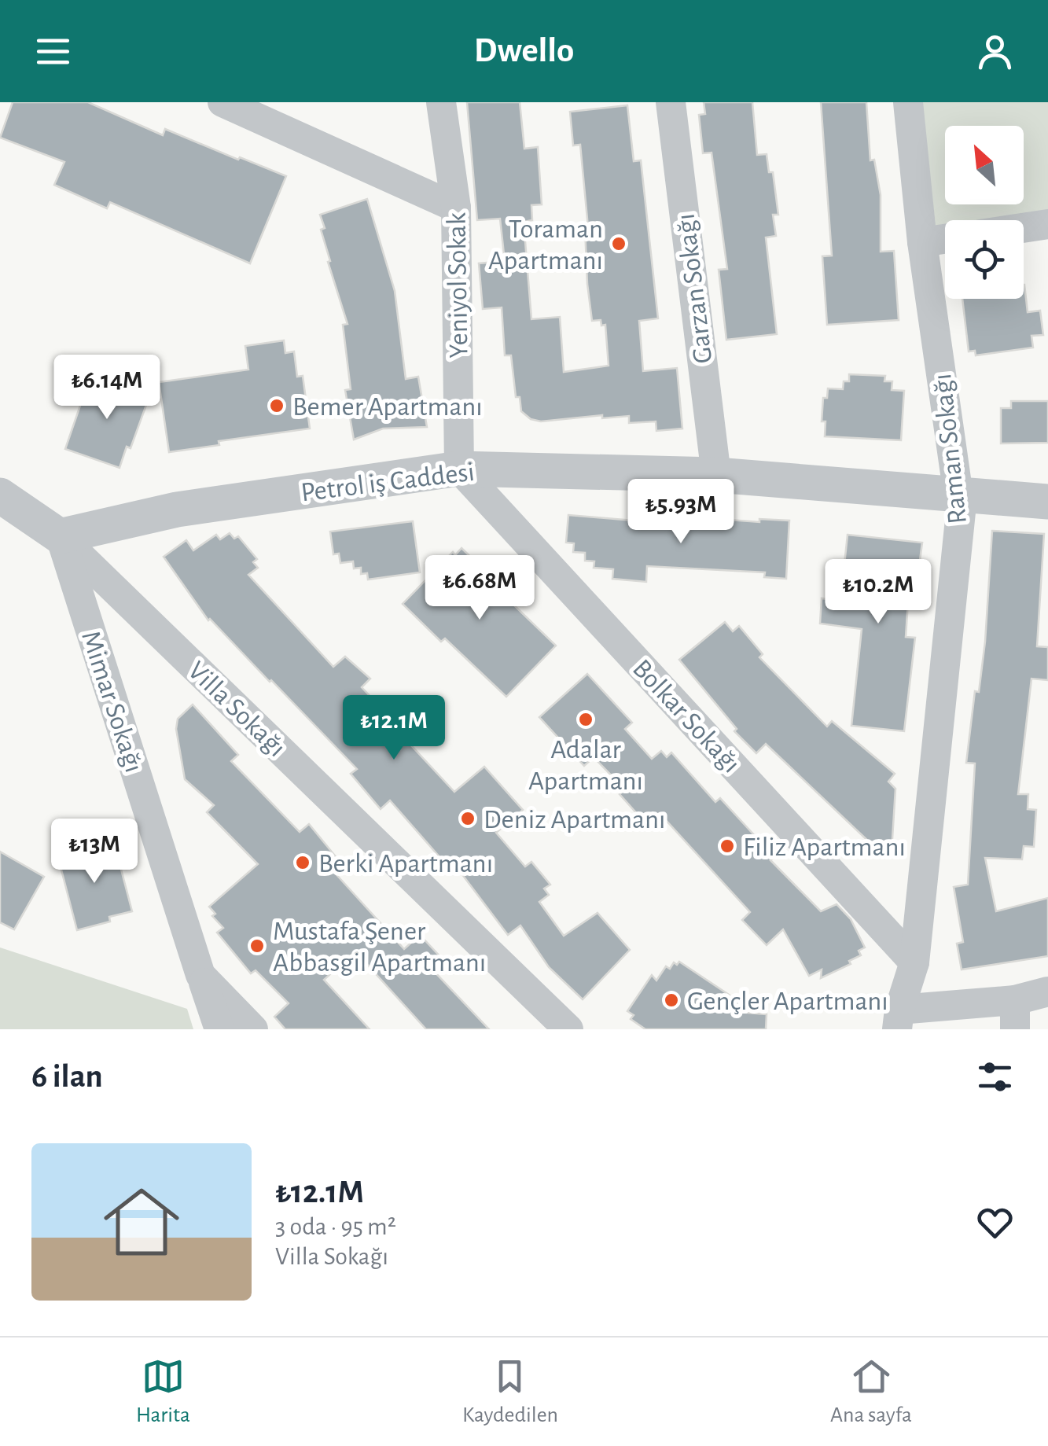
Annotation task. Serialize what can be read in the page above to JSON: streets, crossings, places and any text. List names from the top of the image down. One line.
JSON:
{"streets":{"street":["Yeniyol Sokak","Garzan Sokağı","Raman Sokağı","Petrol iş Caddesi","Mimar Sokağı","Villa Sokağı","Bolkar Sokağı"]},"crossings":[["Yeniyol Sokak","Petrol iş Caddesi"],["Yeniyol Sokak","Bolkar Sokağı"],["Garzan Sokağı","Petrol iş Caddesi"],["Raman Sokağı","Petrol iş Caddesi"],["Raman Sokağı","Bolkar Sokağı"],["Petrol iş Caddesi","Mimar Sokağı"],["Petrol iş Caddesi","Villa Sokağı"],["Petrol iş Caddesi","Bolkar Sokağı"],["Mimar Sokağı","Villa Sokağı"]],"places":["Toraman Apartmanı","Bemer Apartmanı","Adalar Apartmanı","Deniz Apartmanı","Filiz Apartmanı","Berki Apartmanı","Mustafa Şener Abbasgil Apartmanı","Gençler Apartmanı"],"north":"top left","page":{"header":"Dwello","price":["₺6.14M","₺5.93M","₺6.68M","₺10.2M","₺12.1M","₺13M"],"heading":"6 ilan","list":[{"name":"₺12.1M","note":"3 oda · 95 m² · Villa Sokağı"}],"tabs":["Harita","Kaydedilen","Ana sayfa"]}}
